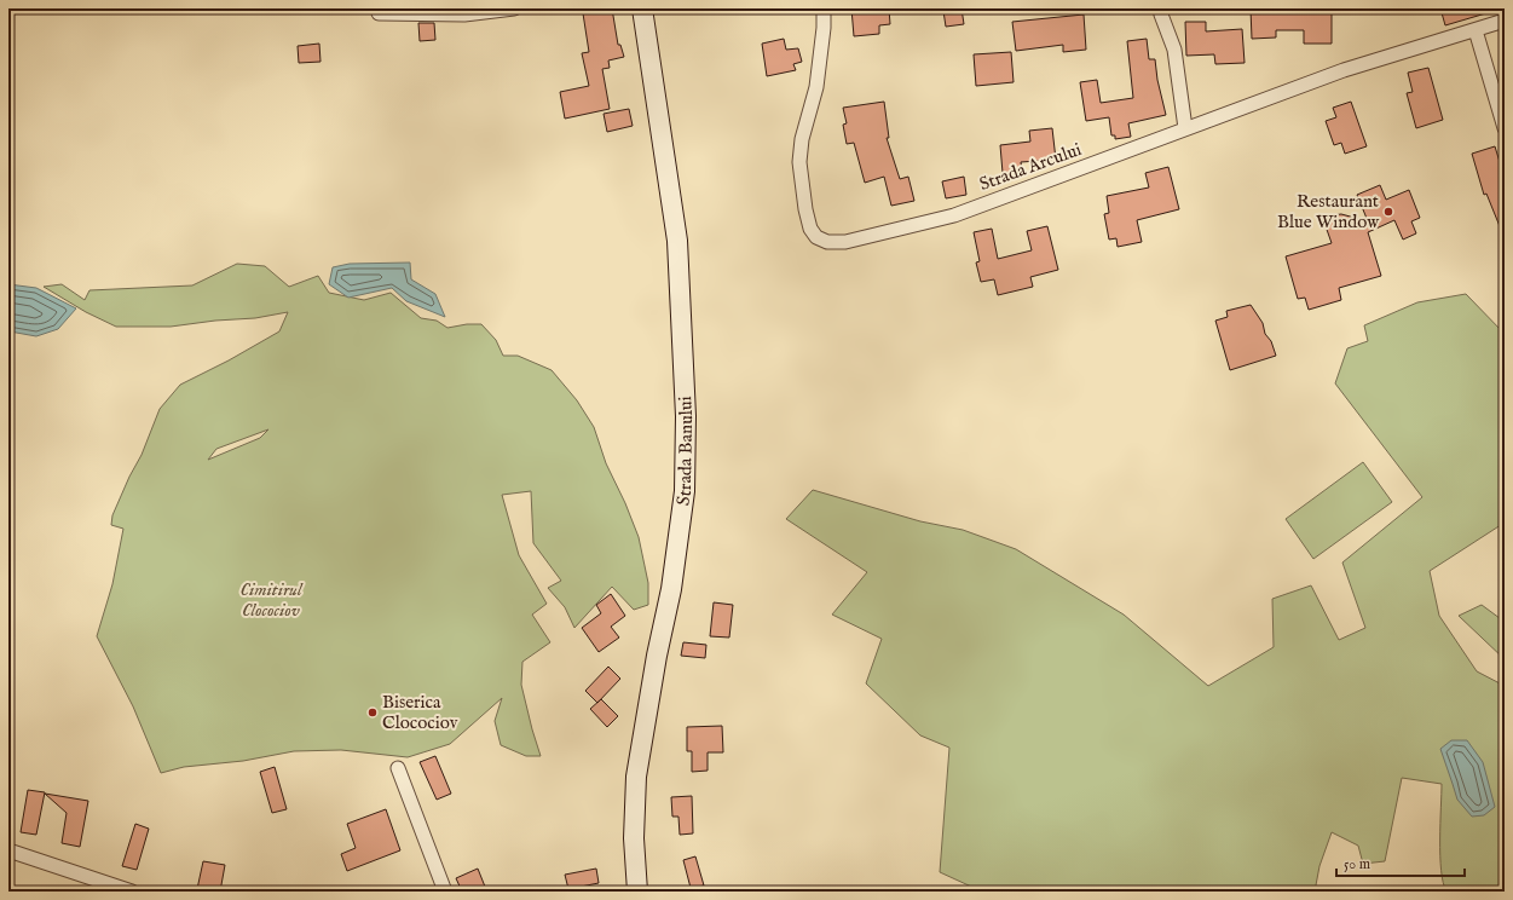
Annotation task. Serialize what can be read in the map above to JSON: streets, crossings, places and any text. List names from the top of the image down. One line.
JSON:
{"streets":{"street":["Strada Arcului","Strada Banului"]},"parks":["Cimitirul Clocociov"],"places":["Restaurant Blue Window","Biserica Clocociov"],"scale_bar":"50 m"}
